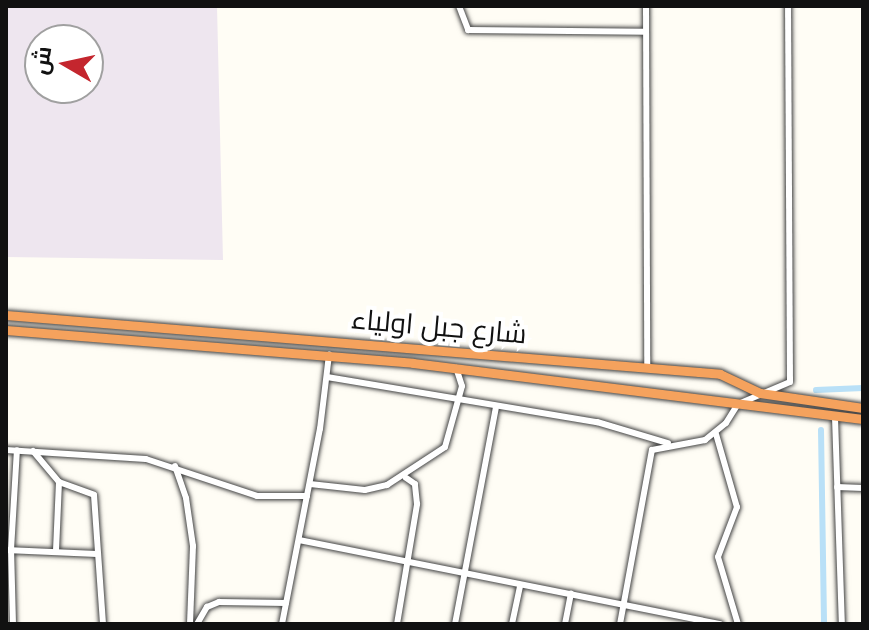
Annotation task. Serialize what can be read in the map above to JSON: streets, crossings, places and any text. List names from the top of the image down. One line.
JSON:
{"streets":{"highway":["شارع جبل اولياء"]},"north":"left"}
